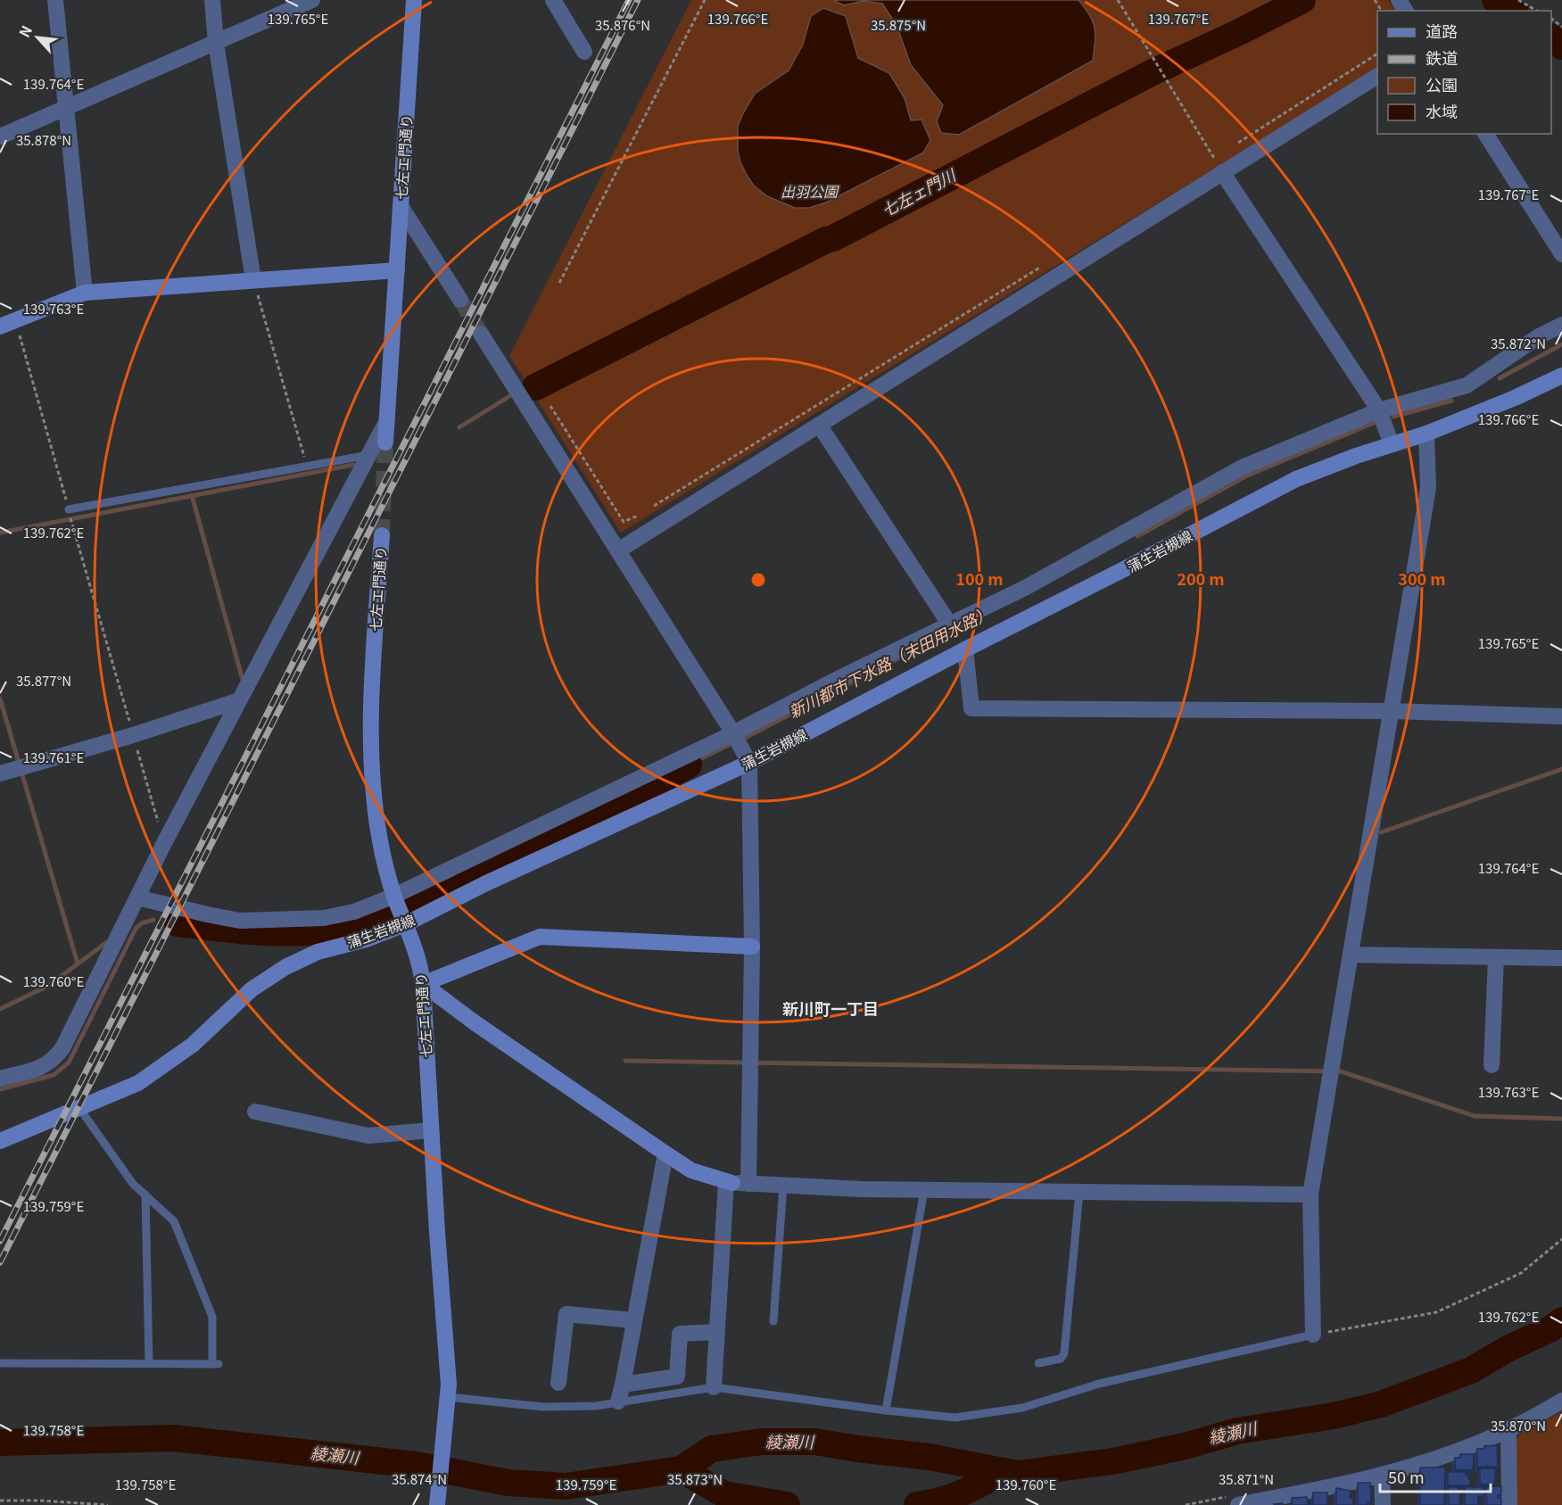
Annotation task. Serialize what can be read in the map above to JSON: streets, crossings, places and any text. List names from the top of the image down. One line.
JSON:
{"streets":{"street":["七左エ門通り","蒲生岩槻線"]},"crossings":[["七左エ門通り","蒲生岩槻線"]],"districts":["新川町一丁目"],"water":["七左ェ門川","新川都市下水路（末田用水路）","綾瀬川"],"parks":["出羽公園"],"legend":["道路","鉄道","公園","水域"],"scale_bar":"50 m","north":"top left","coordinates":["139.765°E","139.766°E","139.767°E","35.876°N","35.875°N","139.764°E","35.878°N","139.763°E","35.872°N","139.762°E","35.877°N","139.761°E","139.760°E","139.759°E","35.870°N","139.758°E","35.874°N","35.873°N","35.871°N"],"rings":["100 m","200 m","300 m"]}
